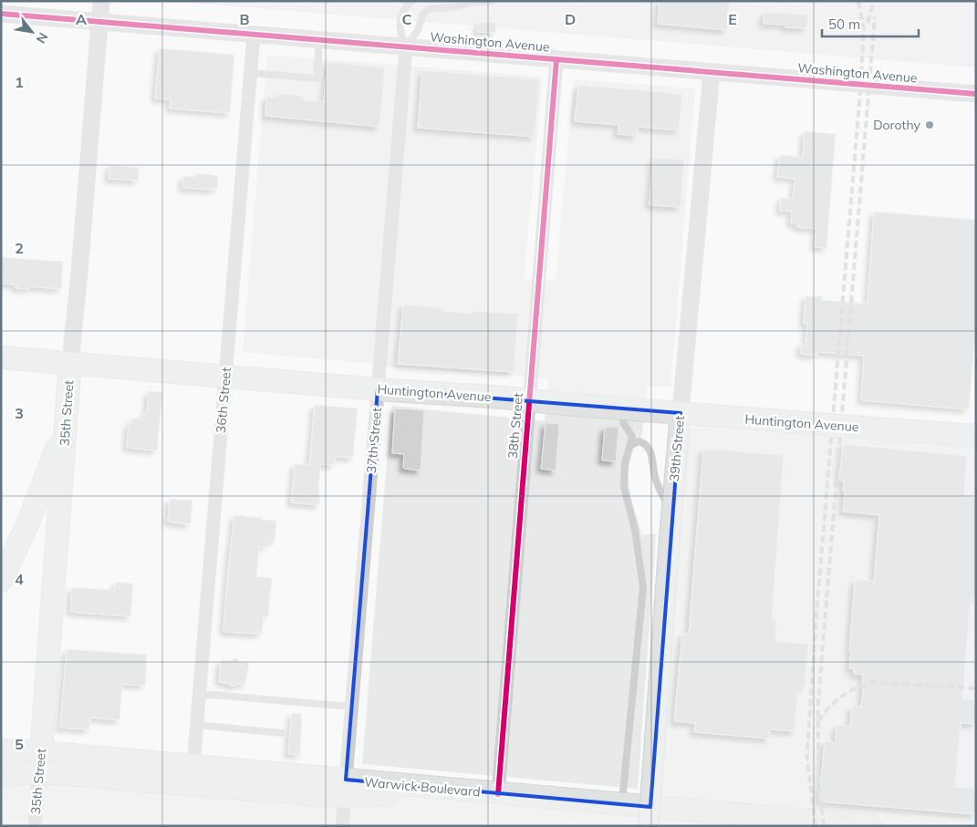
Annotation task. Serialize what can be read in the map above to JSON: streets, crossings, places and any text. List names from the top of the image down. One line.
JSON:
{"streets":{"main road":["Huntington Avenue","35th Street","39th Street","Warwick Boulevard"],"street":["Washington Avenue","36th Street","38th Street","37th Street"]},"crossings":[["Washington Avenue","36th Street"],["Washington Avenue","35th Street"],["Washington Avenue","38th Street"],["Washington Avenue","37th Street"],["Washington Avenue","39th Street"],["Huntington Avenue","36th Street"],["Huntington Avenue","35th Street"],["Huntington Avenue","38th Street"],["Huntington Avenue","37th Street"],["Huntington Avenue","39th Street"],["38th Street","Warwick Boulevard"],["37th Street","Warwick Boulevard"]],"places":["Dorothy"],"scale_bar":"50 m","north":"bottom right","grid":{"columns":["A","B","C","D","E"],"rows":["1","2","3","4","5"]}}
